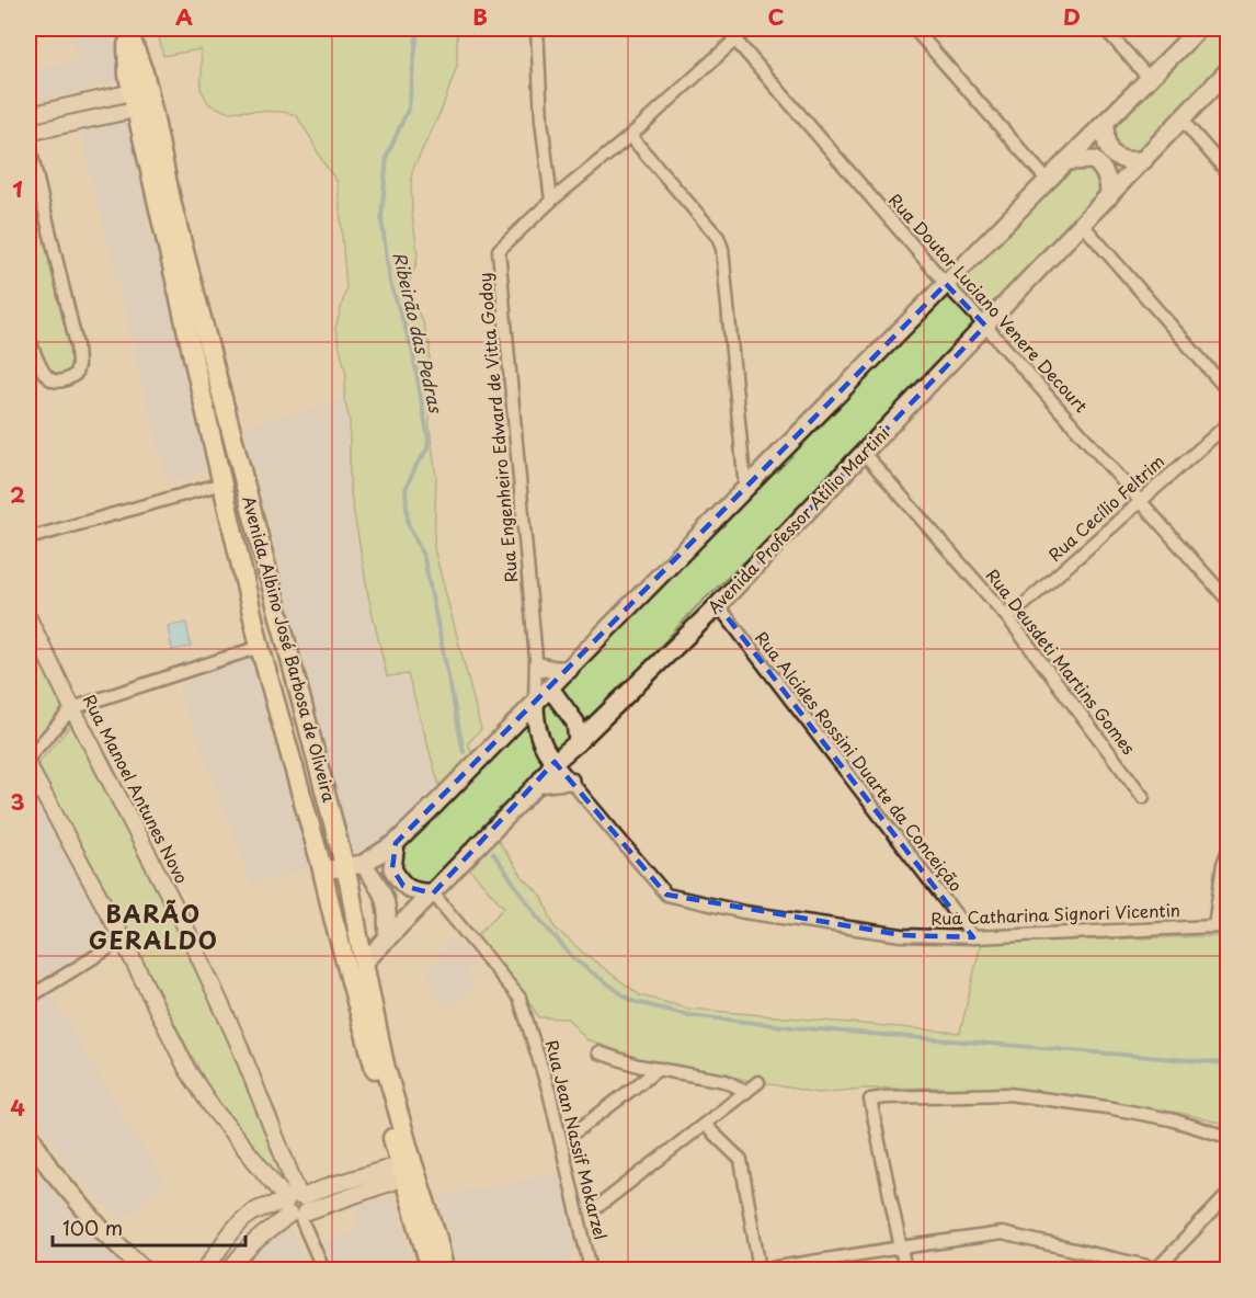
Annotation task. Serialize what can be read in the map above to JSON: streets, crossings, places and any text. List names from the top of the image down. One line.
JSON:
{"streets":{"main road":["Avenida Professor Atílio Martini","Avenida Albino José Barbosa de Oliveira"],"street":["Rua Doutor Luciano Venere Decourt","Rua Engenheiro Edward de Vitta Godoy","Rua Cecílio Feltrim","Rua Deusdeti Martins Gomes","Rua Alcides Rossini Duarte da Conceição","Rua Manoel Antunes Novo","Rua Catharina Signori Vicentin","Rua Jean Nassif Mokarzel"]},"crossings":[["Rua Doutor Luciano Venere Decourt","Rua Engenheiro Edward de Vitta Godoy"],["Rua Doutor Luciano Venere Decourt","Rua Cecílio Feltrim"],["Rua Doutor Luciano Venere Decourt","Avenida Professor Atílio Martini"],["Rua Cecílio Feltrim","Rua Deusdeti Martins Gomes"],["Avenida Professor Atílio Martini","Avenida Albino José Barbosa de Oliveira"],["Avenida Professor Atílio Martini","Rua Alcides Rossini Duarte da Conceição"],["Avenida Professor Atílio Martini","Rua Catharina Signori Vicentin"],["Avenida Professor Atílio Martini","Rua Jean Nassif Mokarzel"],["Rua Alcides Rossini Duarte da Conceição","Rua Catharina Signori Vicentin"]],"districts":["BARÃO GERALDO"],"water":["Ribeirão das Pedras"],"scale_bar":"100 m","grid":{"columns":["A","B","C","D"],"rows":["1","2","3","4"]}}
